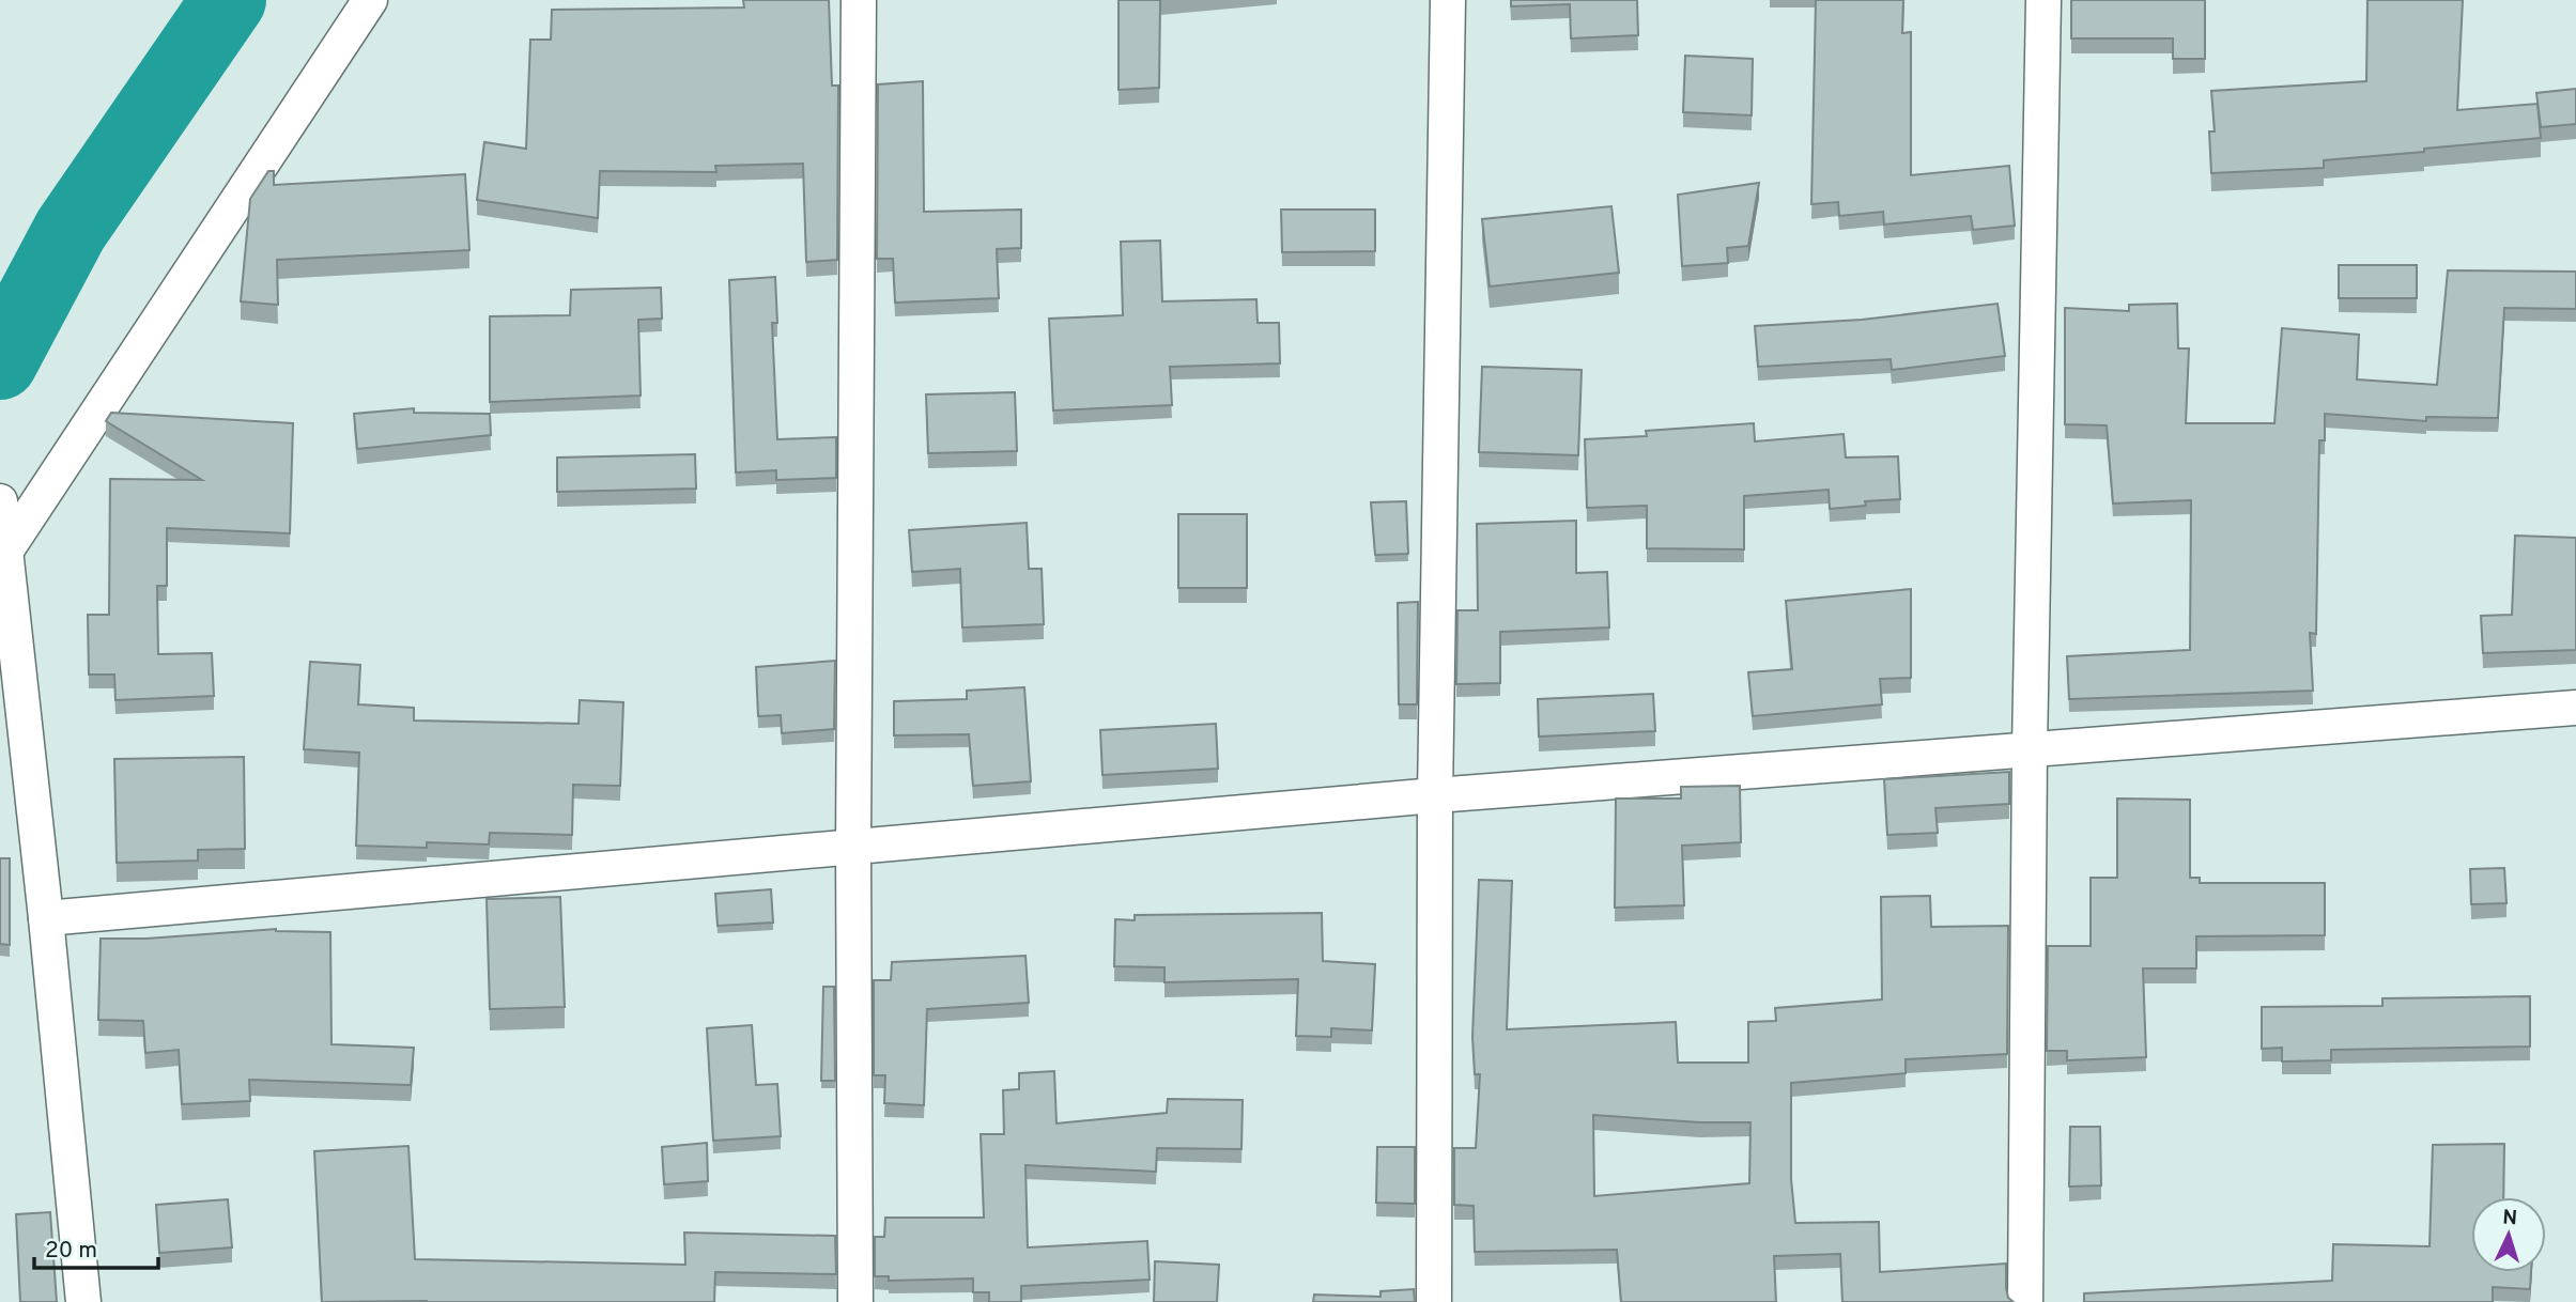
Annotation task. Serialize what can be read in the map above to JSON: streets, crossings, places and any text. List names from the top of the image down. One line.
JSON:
{"scale_bar":"20 m","north":"top"}
